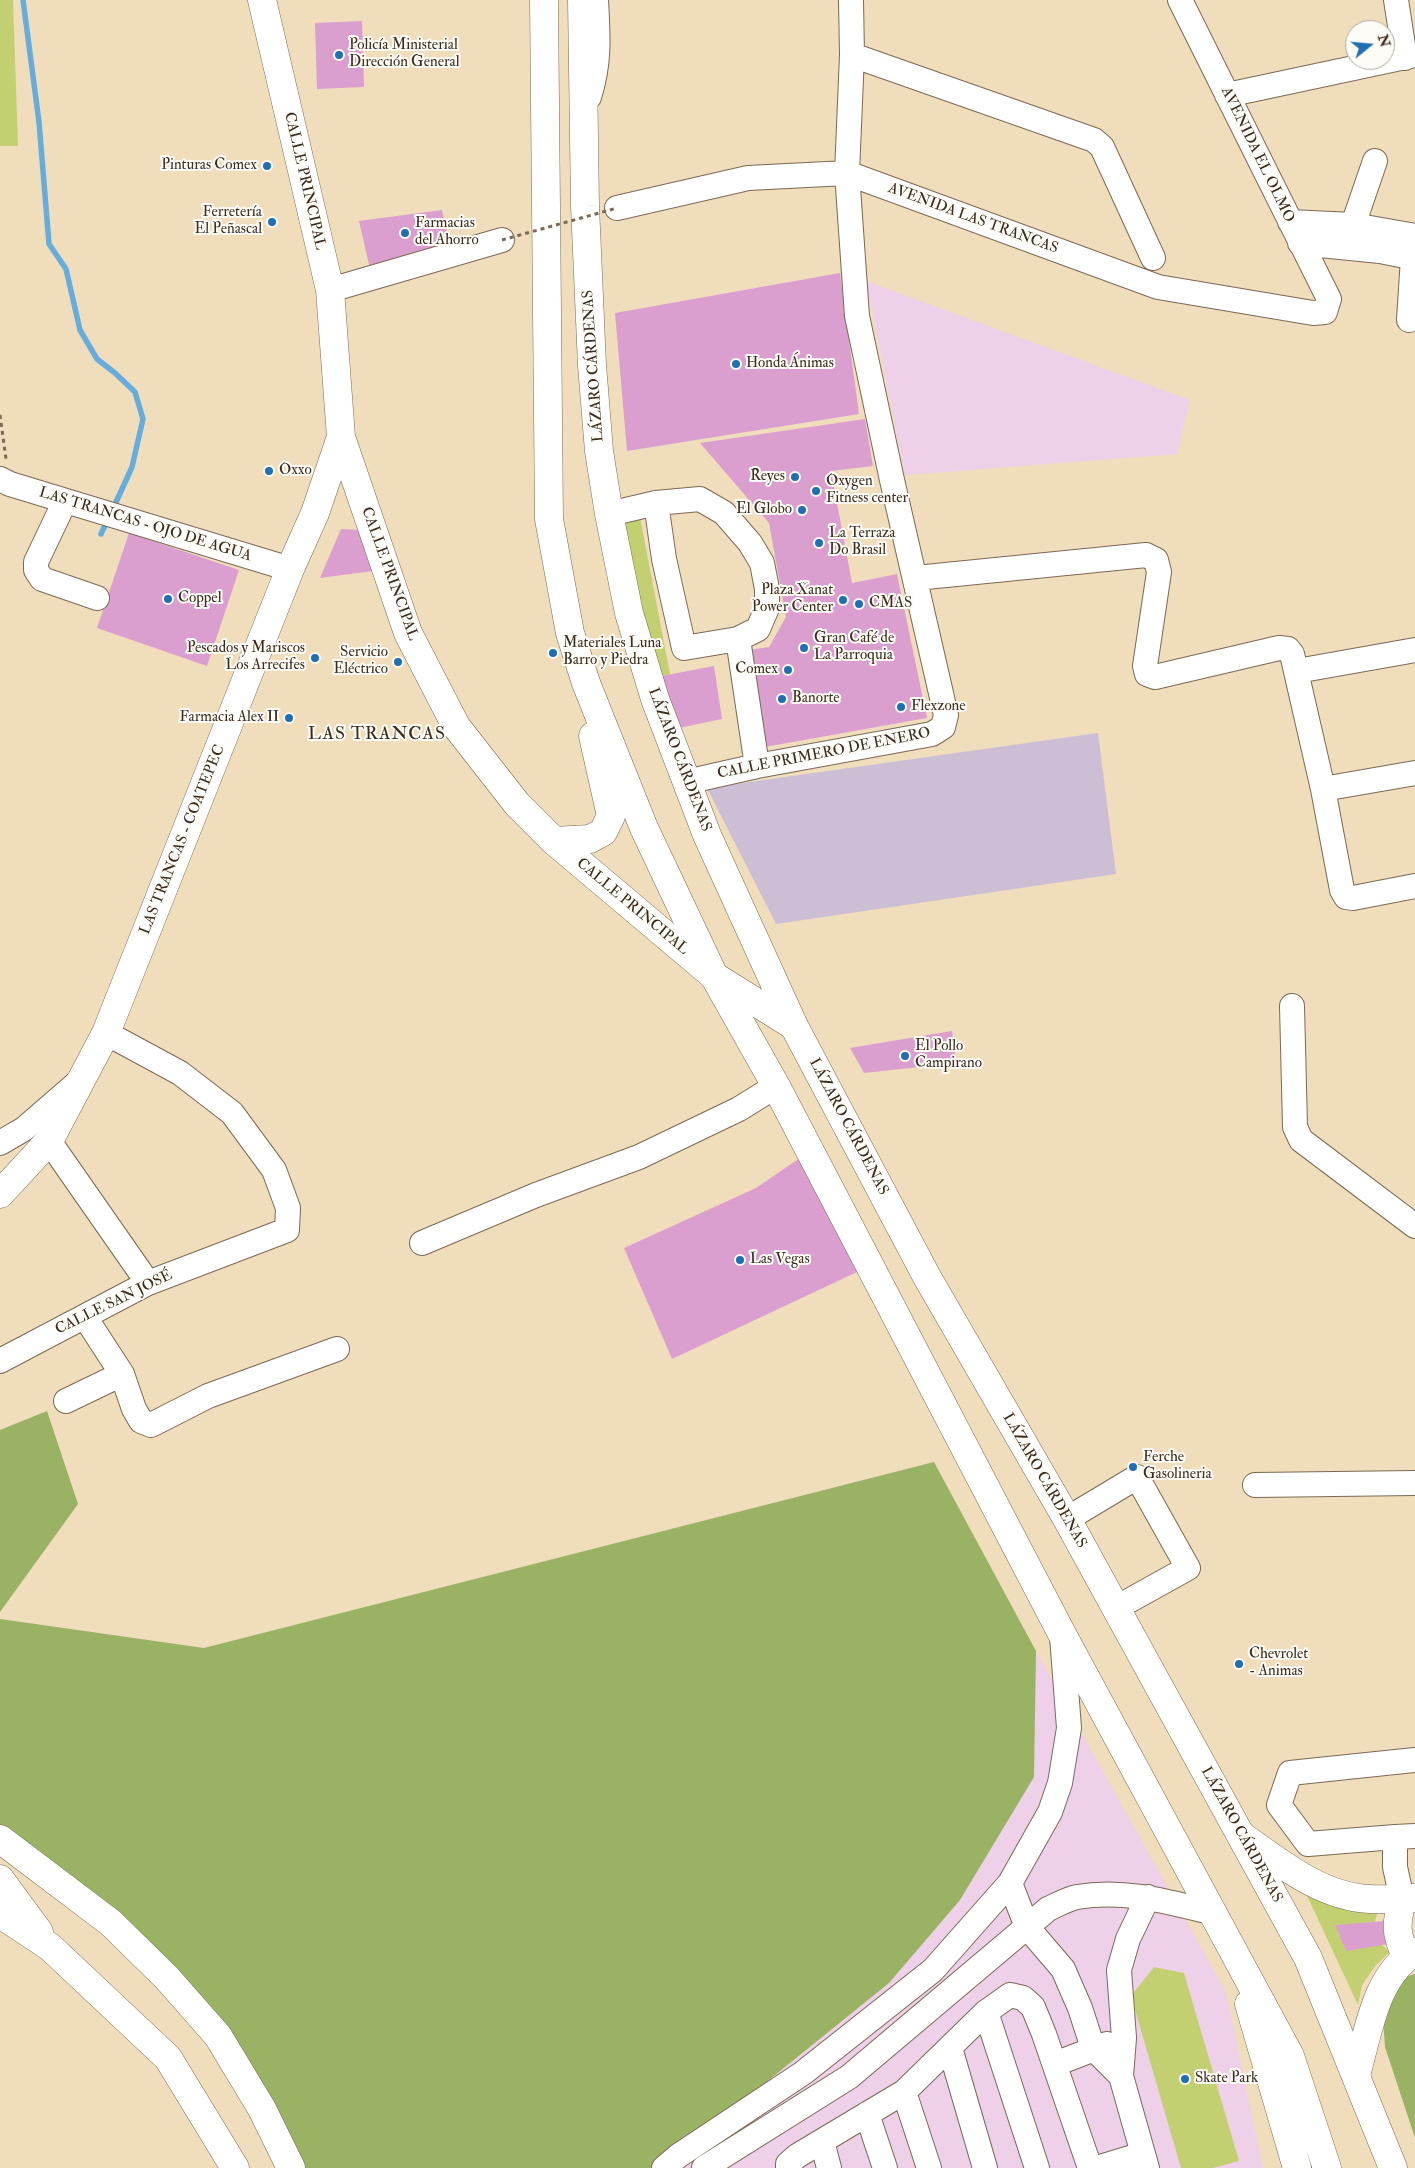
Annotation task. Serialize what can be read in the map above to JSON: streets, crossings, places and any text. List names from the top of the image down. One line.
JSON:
{"streets":{"main road":["CALLE PRINCIPAL","LÁZARO CÁRDENAS","LAS TRANCAS - COATEPEC"],"street":["AVENIDA EL OLMO","AVENIDA LAS TRANCAS","LAS TRANCAS - OJO DE AGUA","CALLE PRIMERO DE ENERO","CALLE SAN JOSÉ"]},"crossings":[["AVENIDA EL OLMO","AVENIDA LAS TRANCAS"],["CALLE PRINCIPAL","LÁZARO CÁRDENAS"],["CALLE PRINCIPAL","LAS TRANCAS - COATEPEC"],["AVENIDA LAS TRANCAS","CALLE PRIMERO DE ENERO"],["LÁZARO CÁRDENAS","CALLE PRIMERO DE ENERO"],["LAS TRANCAS - OJO DE AGUA","LAS TRANCAS - COATEPEC"],["LAS TRANCAS - COATEPEC","CALLE SAN JOSÉ"]],"districts":["LAS TRANCAS"],"places":["Policía Ministerial Dirección General","Pinturas Comex","Ferretería El Peñascal","Farmacias del Ahorro","Honda Ánimas","Oxxo","Reyes","Oxygen Fitness center","El Globo","La Terraza Do Brasil","Coppel","Plaza Xanat Power Center","CMAS","Gran Café de La Parroquia","Materiales Luna Barro y Piedra","Pescados y Mariscos Los Arrecifes","Servicio Eléctrico","Comex","Banorte","Flexzone","Farmacia Alex II","El Pollo Campirano","Las Vegas","Ferche Gasolineria","Chevrolet - Animas","Skate Park"],"north":"right"}
